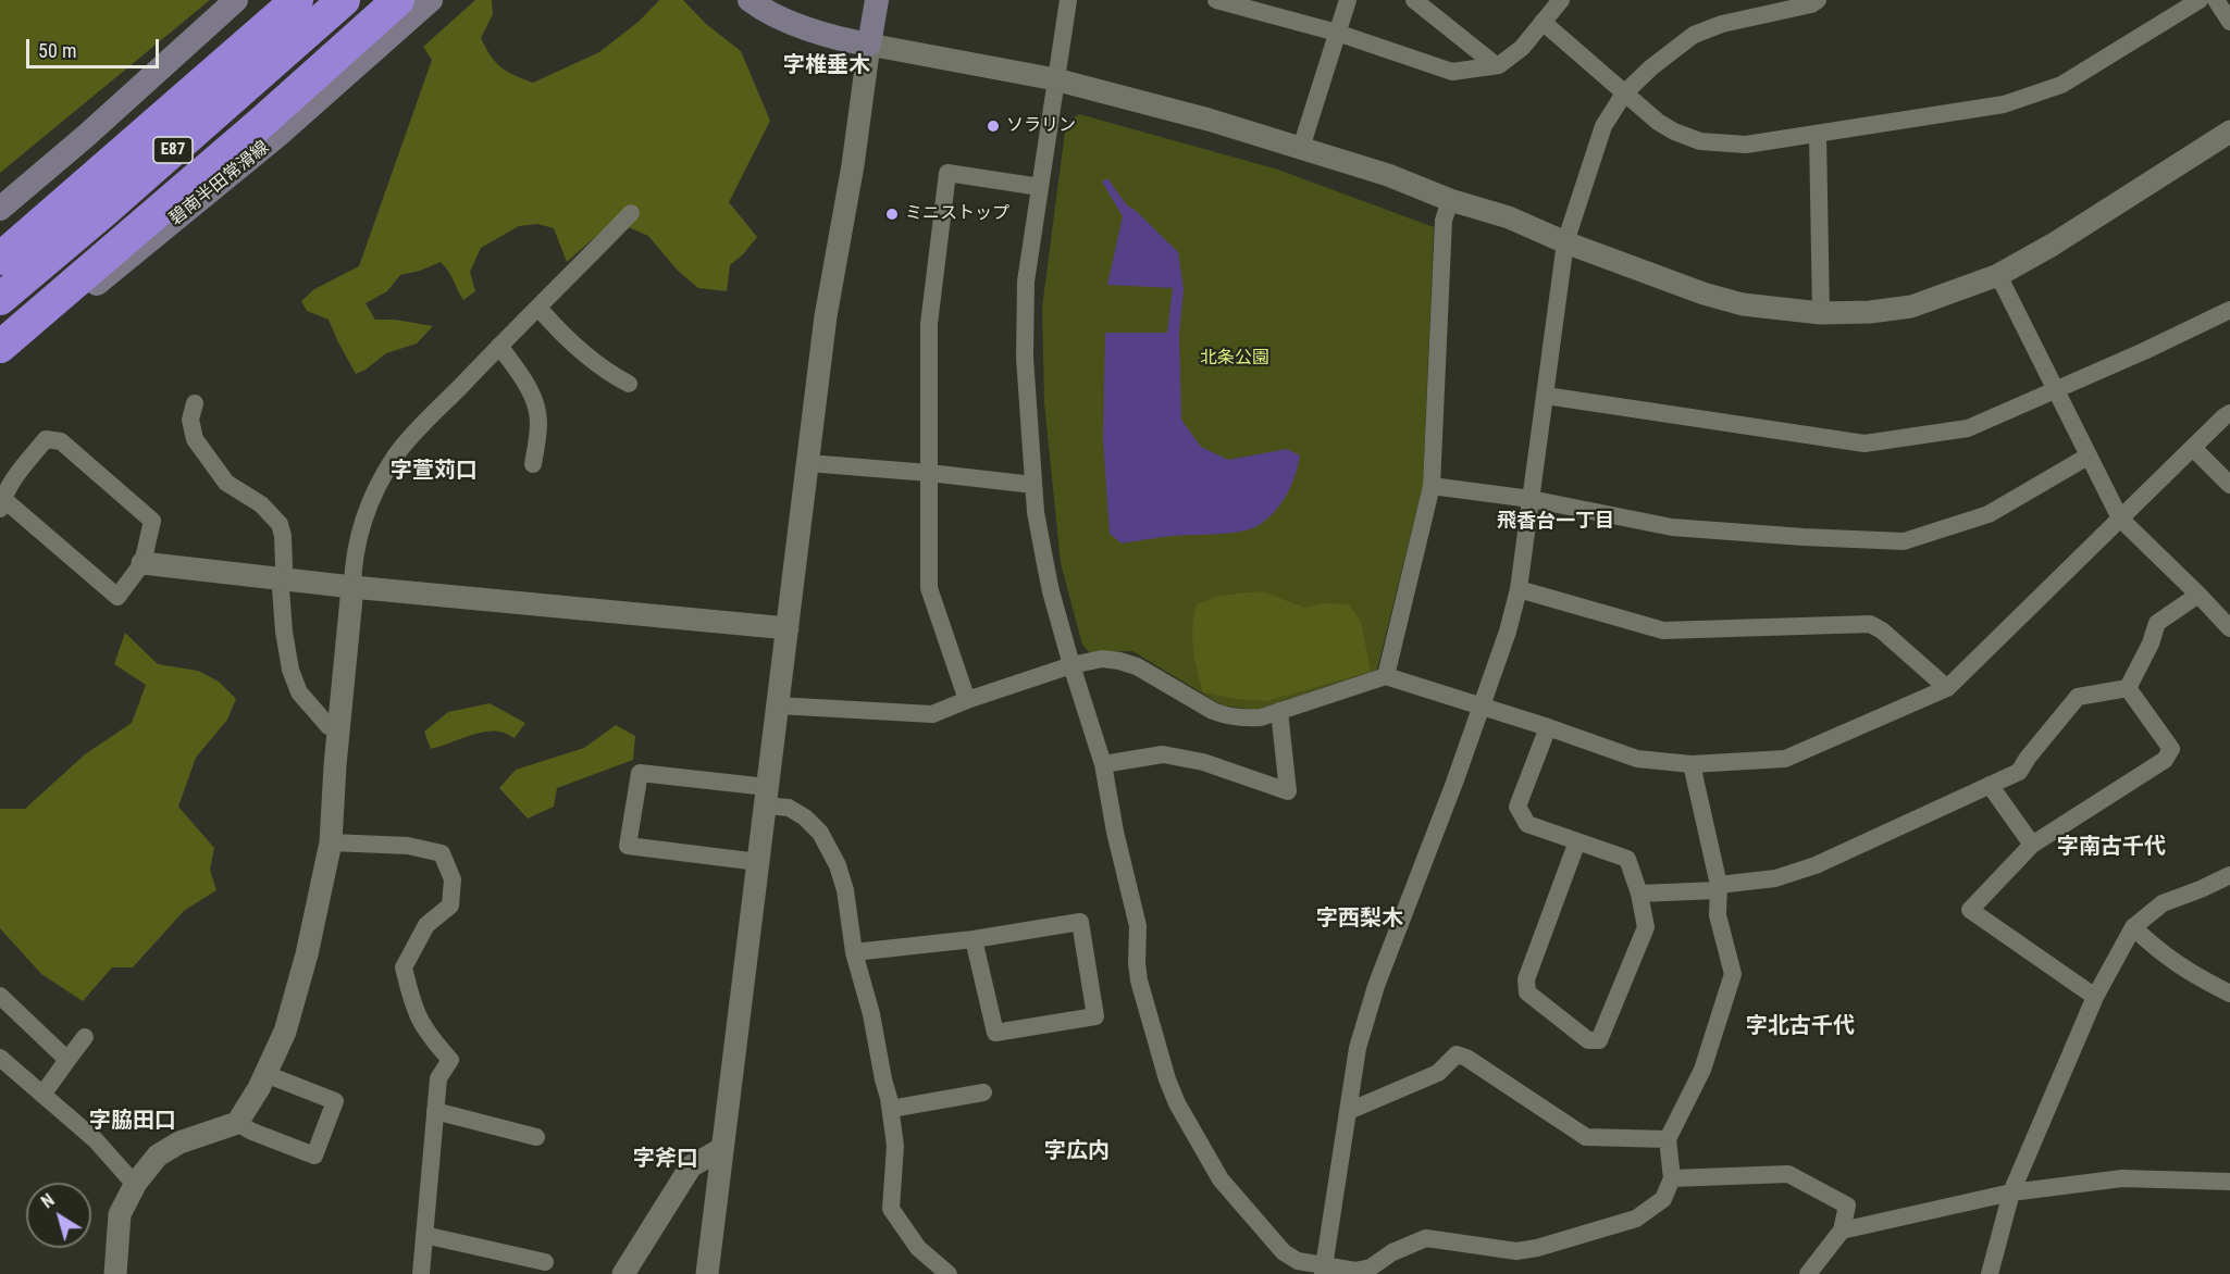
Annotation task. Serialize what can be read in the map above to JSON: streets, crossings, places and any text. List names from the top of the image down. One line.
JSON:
{"streets":{"highway":["E87"],"main road":["碧南半田常滑線"]},"districts":["字椎垂木","字萱苅口","飛香台一丁目","字南古千代","字西梨木","字北古千代","字脇田口","字広内","字斧口"],"parks":["北条公園"],"places":["ソラリン","ミニストップ"],"scale_bar":"50 m","north":"top left"}
